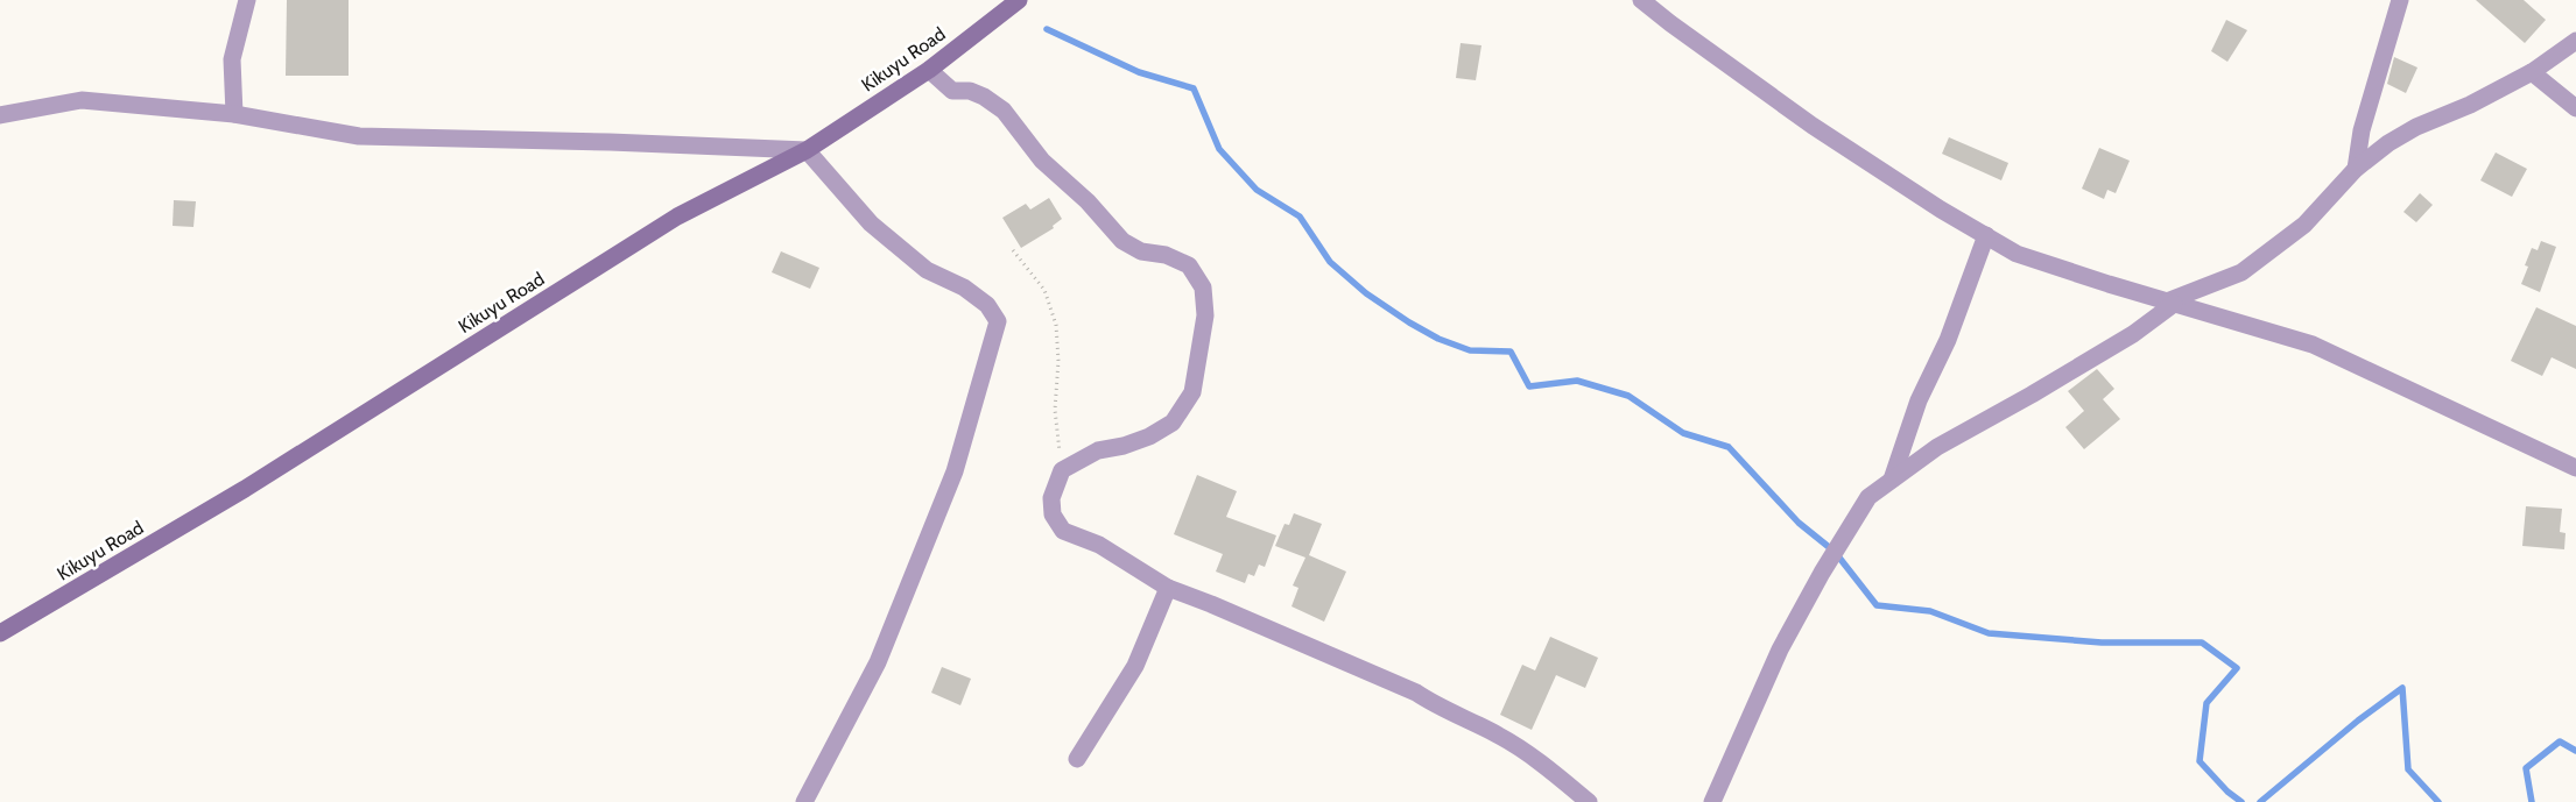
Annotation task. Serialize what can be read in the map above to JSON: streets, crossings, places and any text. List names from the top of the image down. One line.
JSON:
{"streets":{"main road":["Kikuyu Road"]}}
